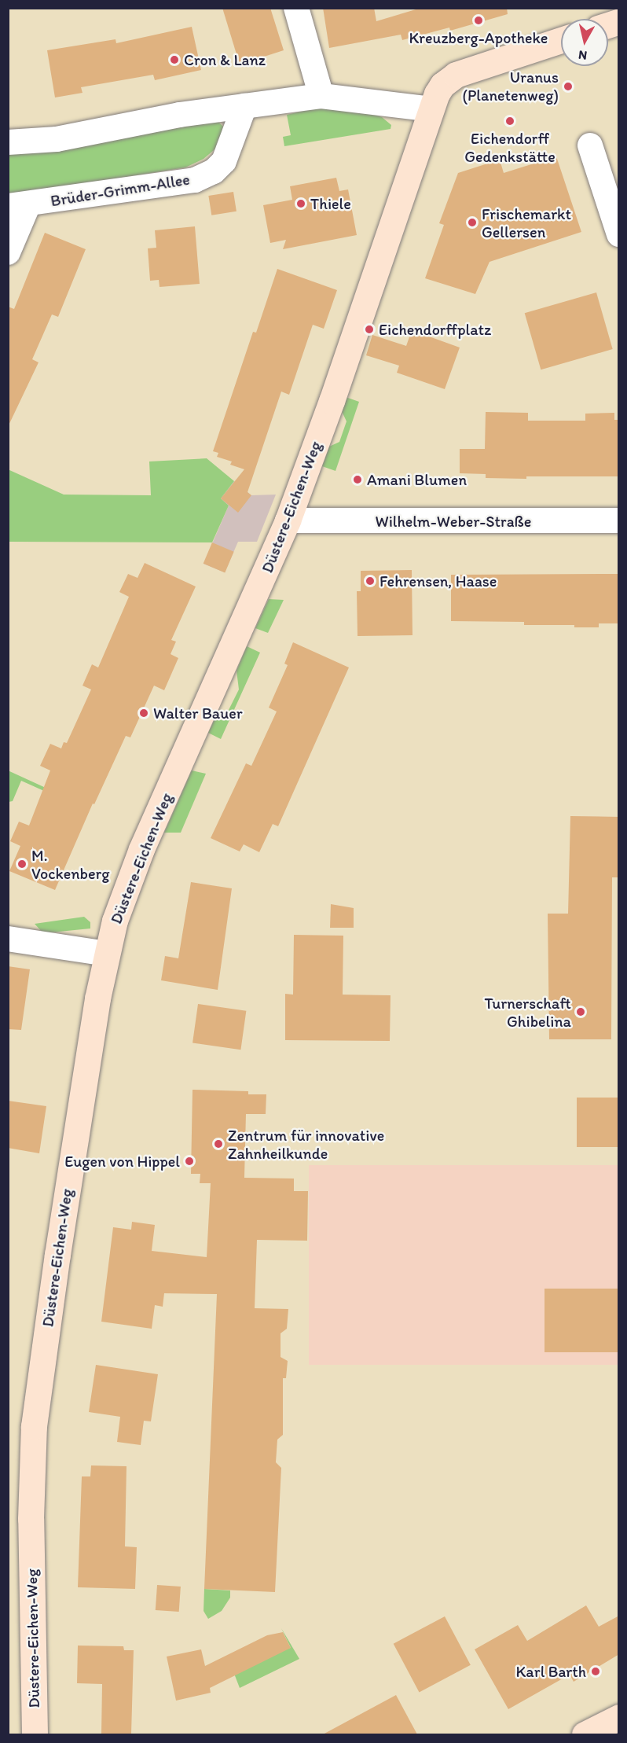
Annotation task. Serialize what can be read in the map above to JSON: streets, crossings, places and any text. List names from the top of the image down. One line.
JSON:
{"streets":{"street":["Brüder-Grimm-Allee","Düstere-Eichen-Weg","Wilhelm-Weber-Straße"]},"crossings":[["Düstere-Eichen-Weg","Wilhelm-Weber-Straße"]],"places":["Kreuzberg-Apotheke","Cron & Lanz","Uranus (Planetenweg)","Eichendorff Gedenkstätte","Thiele","Frischemarkt Gellersen","Eichendorffplatz","Amani Blumen","Fehrensen, Haase","Walter Bauer","M. Vockenberg","Turnerschaft Ghibelina","Zentrum für innovative Zahnheilkunde","Eugen von Hippel","Karl Barth"],"north":"bottom"}
